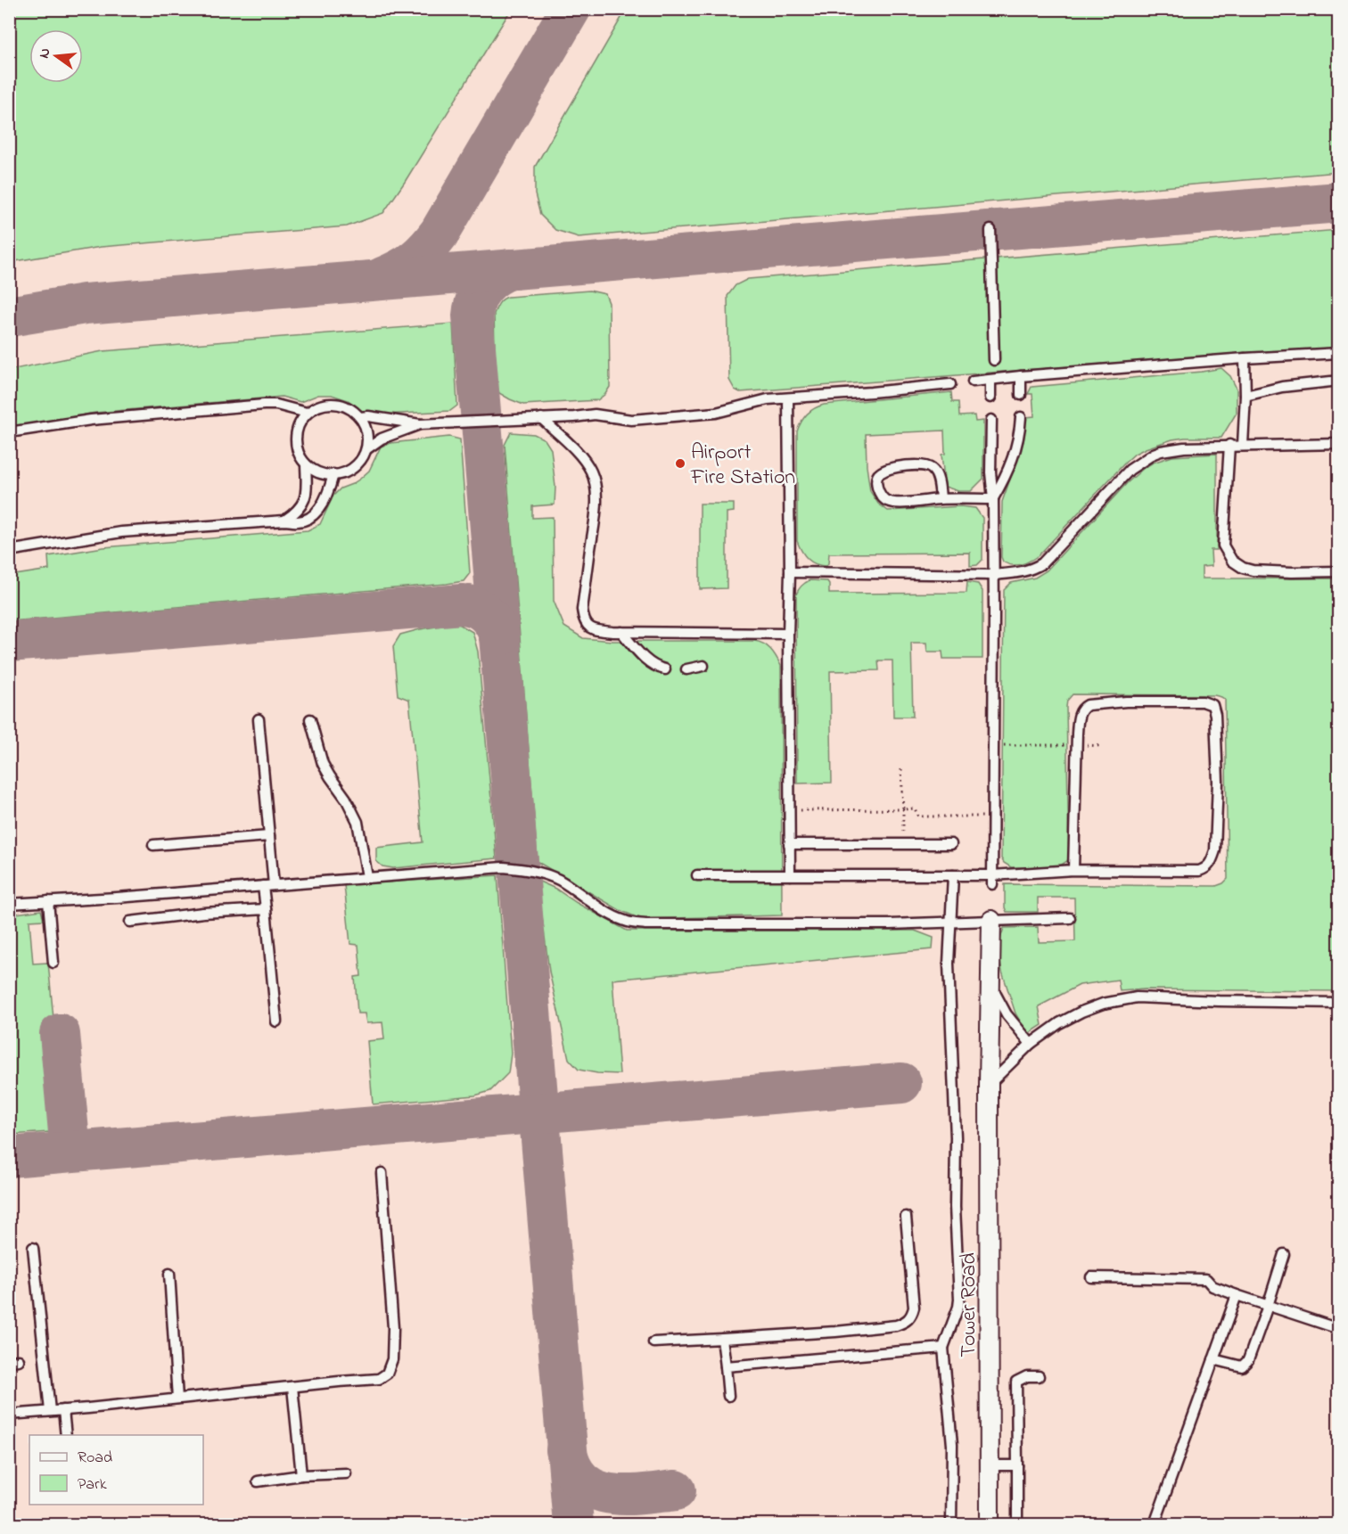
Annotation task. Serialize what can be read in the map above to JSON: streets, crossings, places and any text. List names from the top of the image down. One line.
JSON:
{"streets":{"street":["Tower Road"]},"places":["Airport Fire Station"],"legend":["Road","Park"],"north":"left"}
